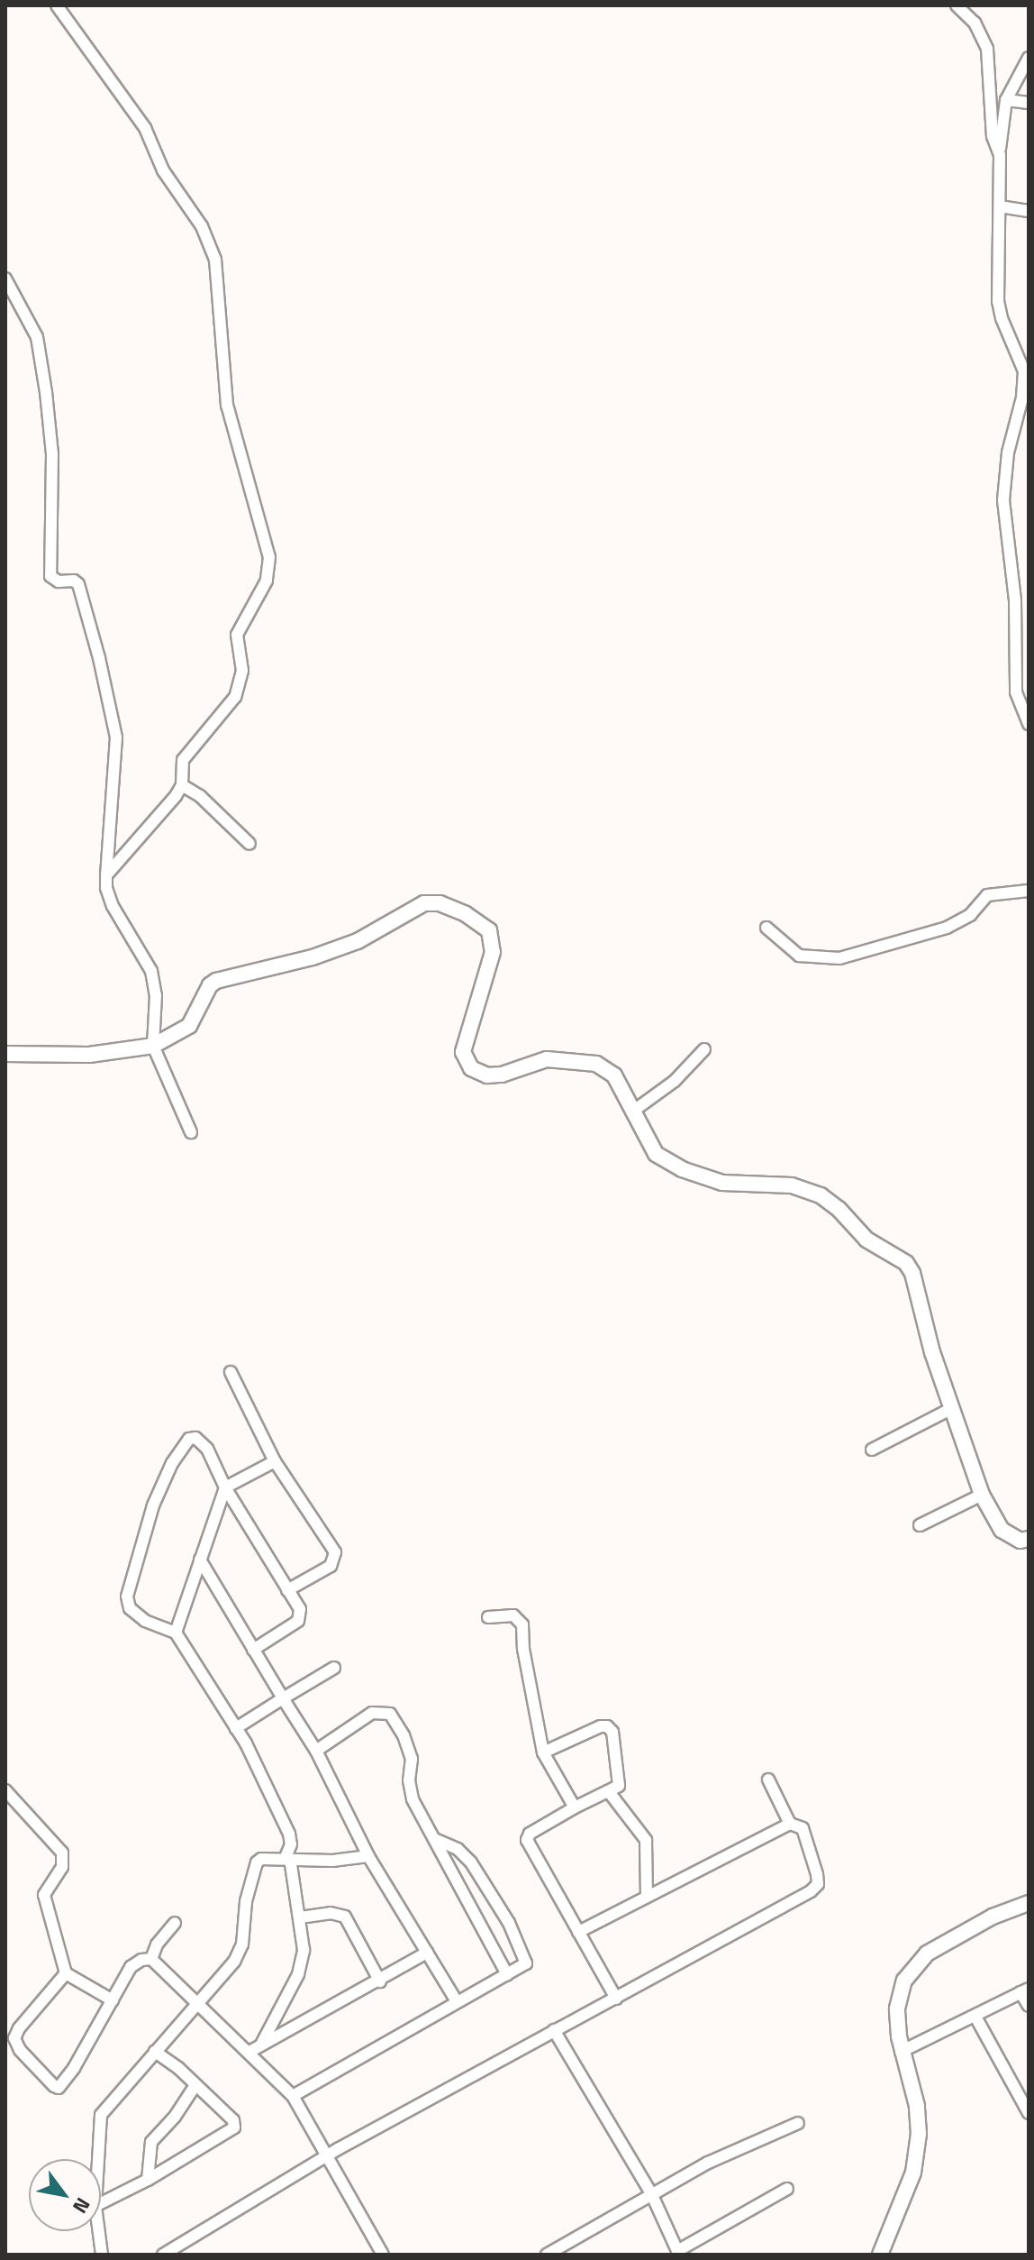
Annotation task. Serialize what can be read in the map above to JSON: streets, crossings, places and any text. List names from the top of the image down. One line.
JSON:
{"north":"bottom right"}
